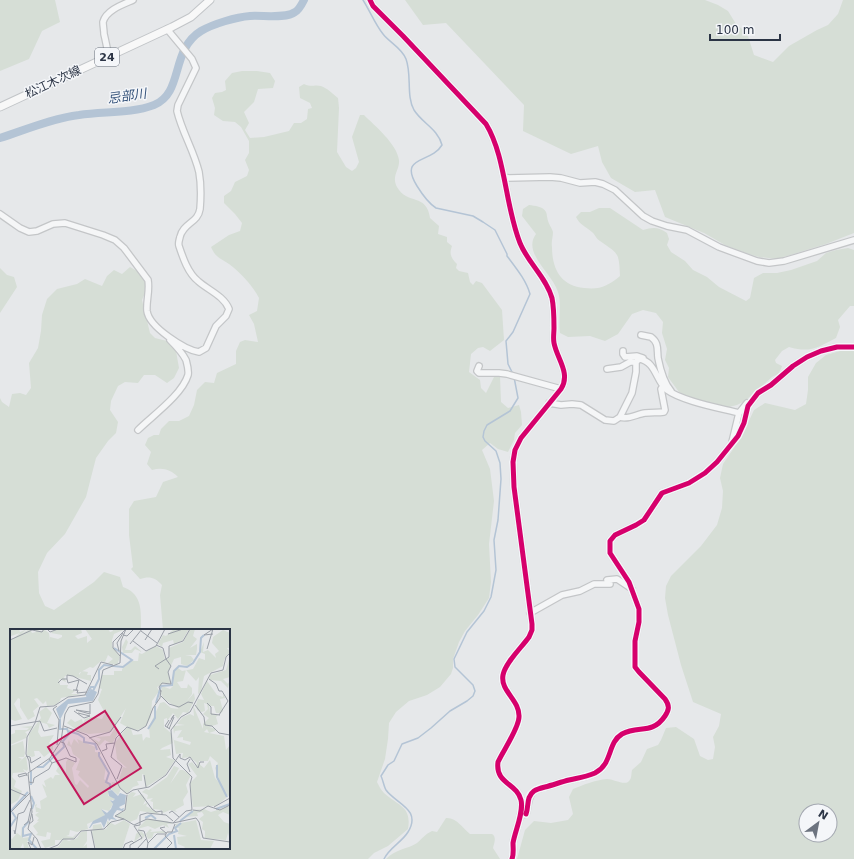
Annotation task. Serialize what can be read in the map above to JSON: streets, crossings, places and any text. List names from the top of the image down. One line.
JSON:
{"streets":{"main road":["24","松江木次線"]},"water":["忌部川"],"scale_bar":"100 m","north":"top right"}
